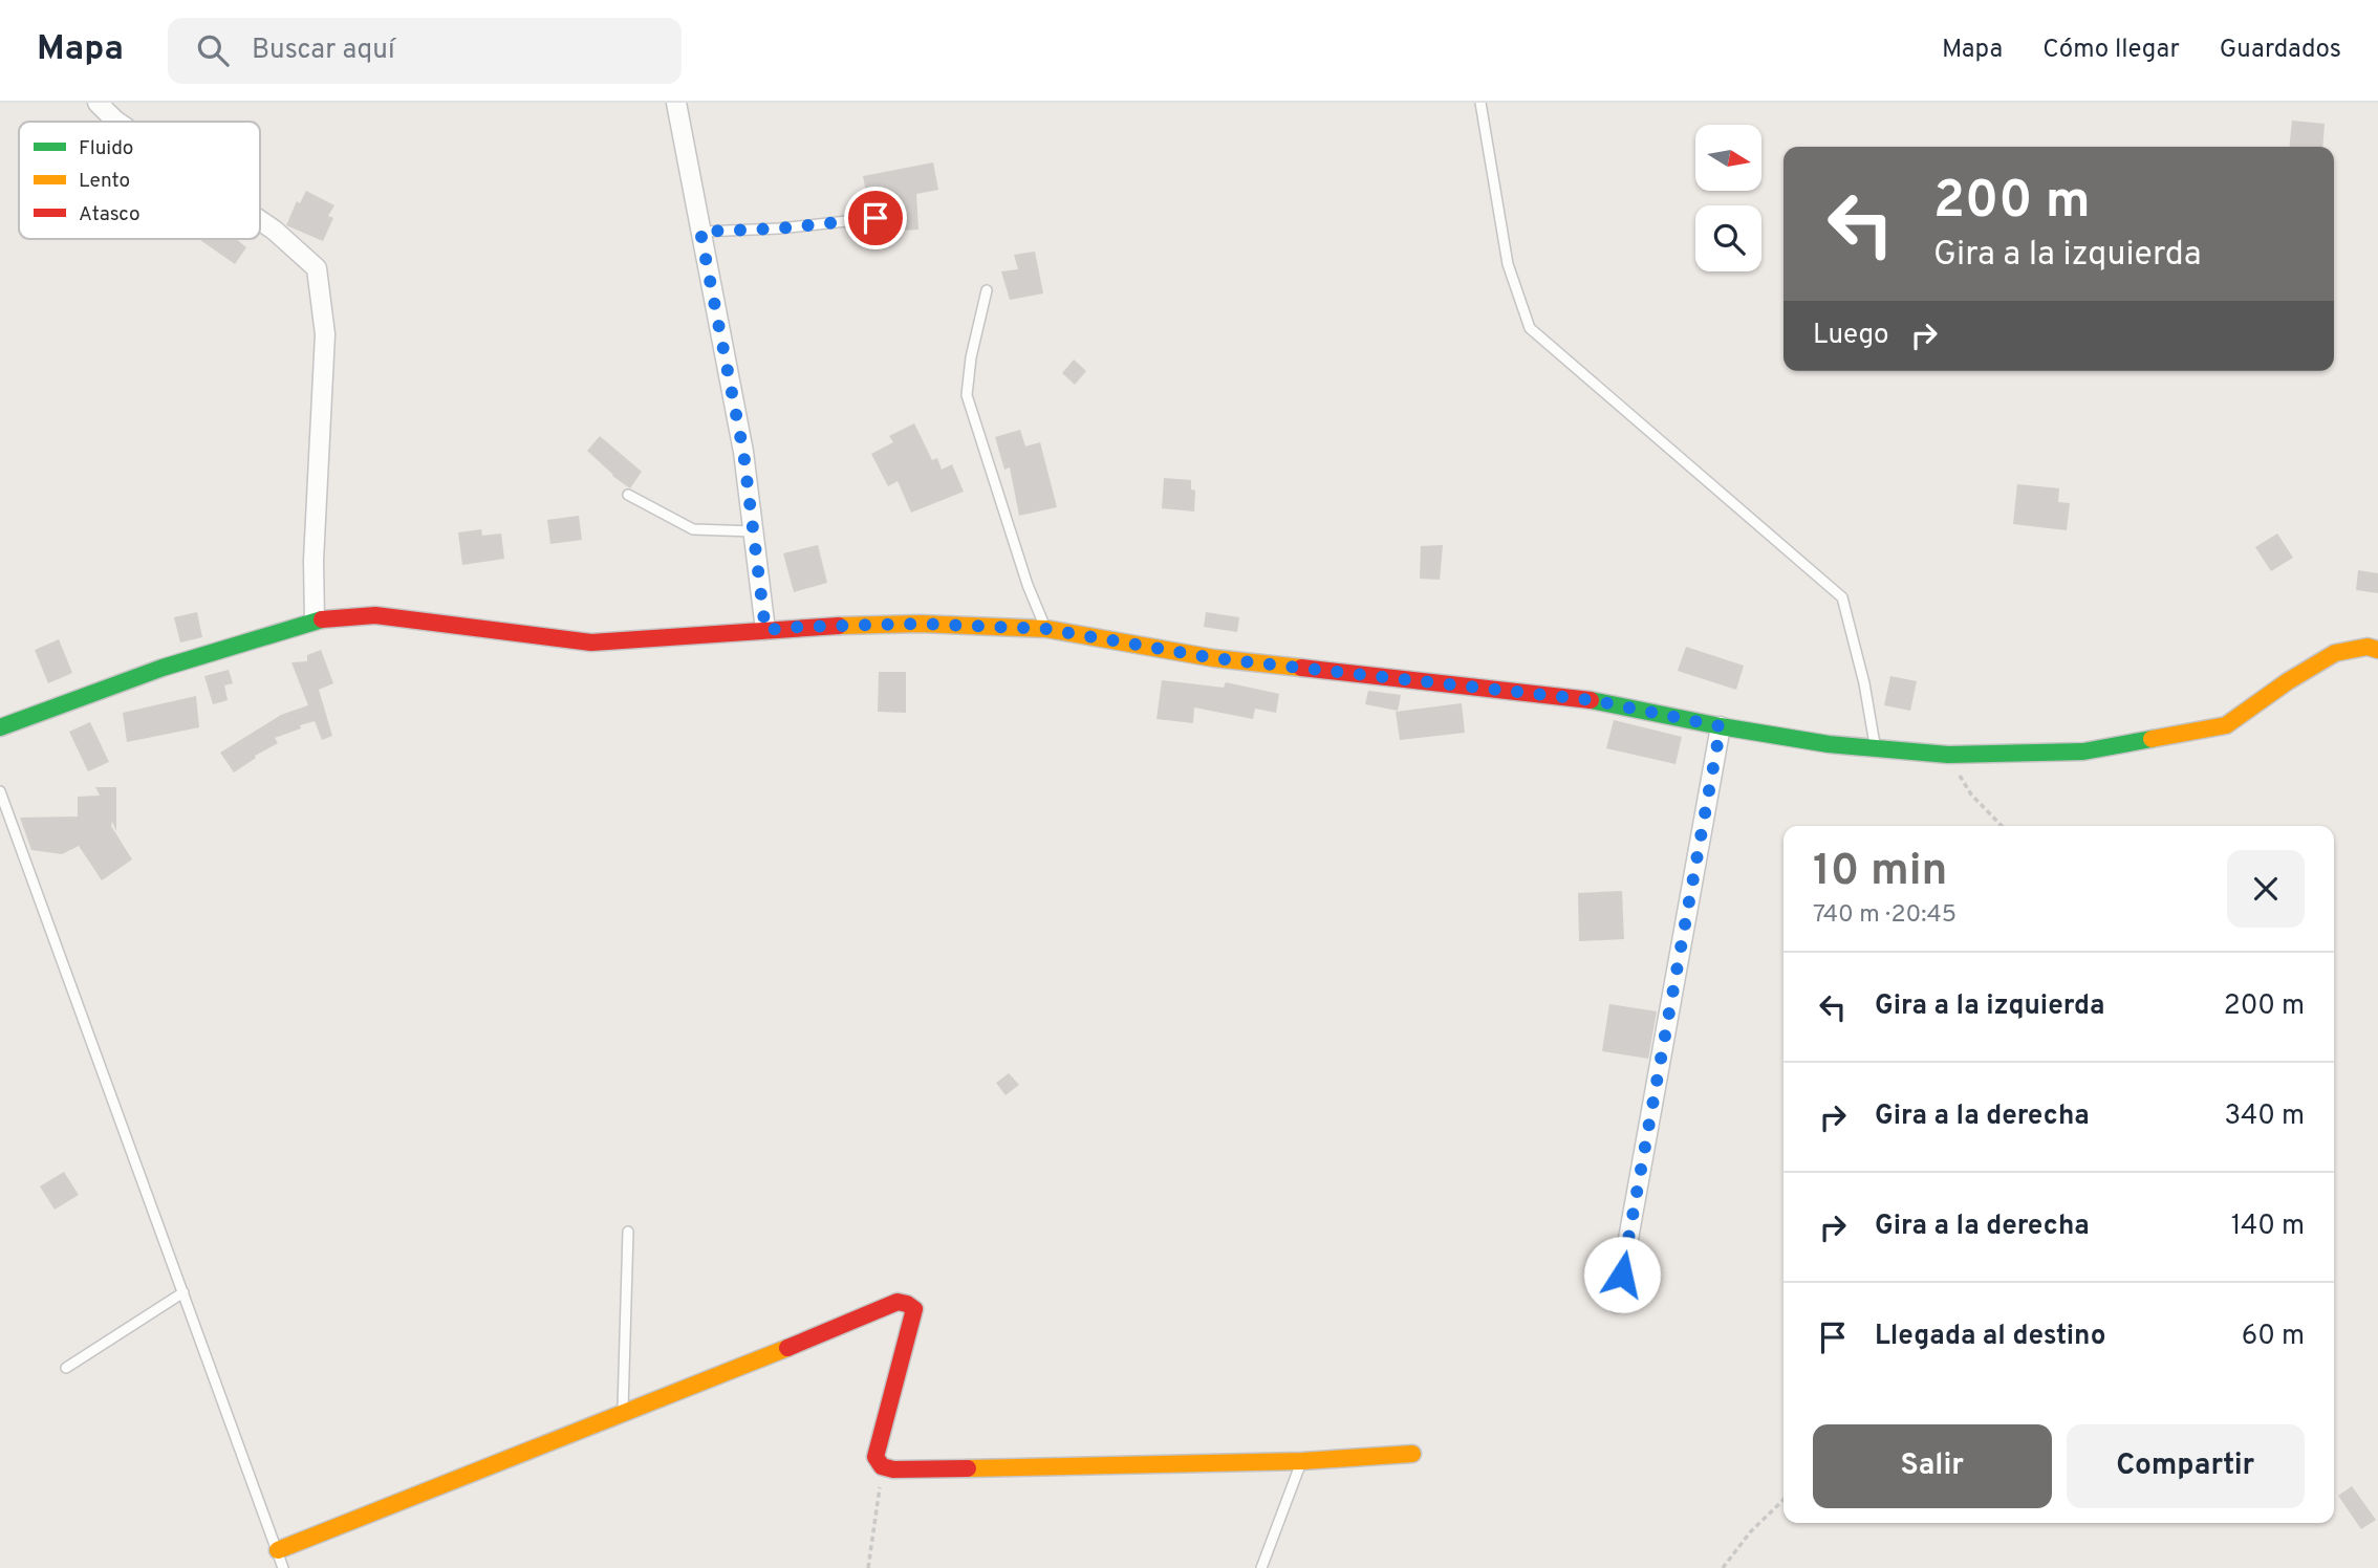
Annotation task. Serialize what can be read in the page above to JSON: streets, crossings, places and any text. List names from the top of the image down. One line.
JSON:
{"legend":["Fluido","Lento","Atasco"],"north":"right","page":{"header":"Mapa","search":"Buscar aquí","nav":["Mapa","Cómo llegar","Guardados"],"turn":["200 m","Gira a la izquierda"],"then":"Luego","heading":["10 min","740 m · 20:45"],"list":[{"name":"Gira a la izquierda","value":"200 m"},{"name":"Gira a la derecha","value":"340 m"},{"name":"Gira a la derecha","value":"140 m"},{"name":"Llegada al destino","value":"60 m"}],"buttons":["Salir","Compartir"]}}
